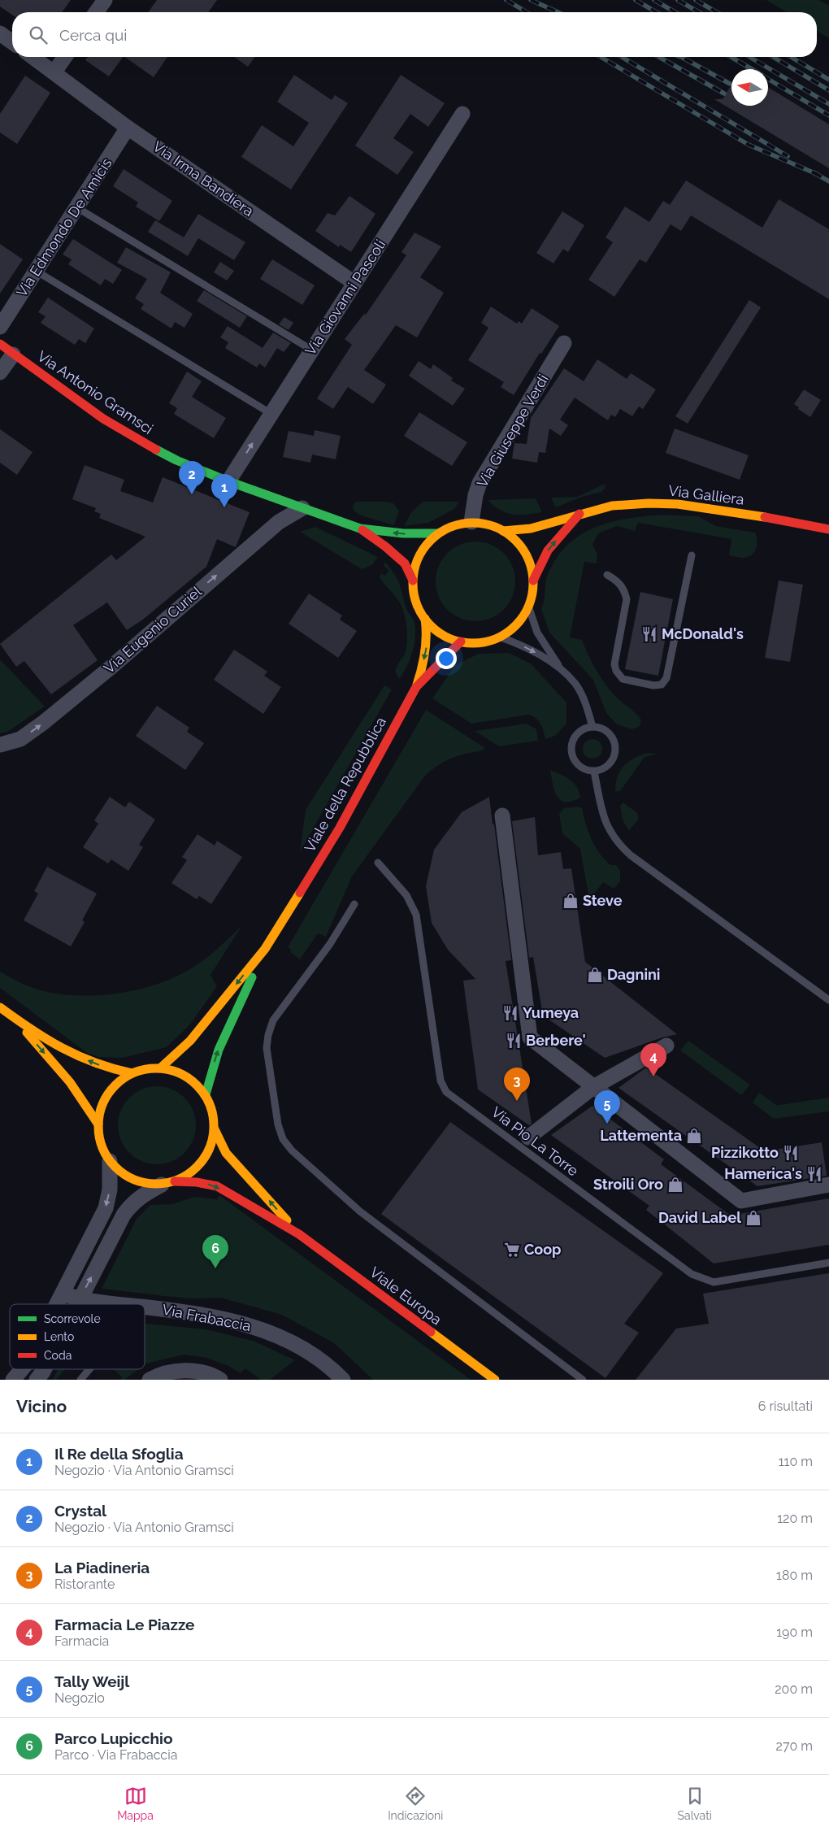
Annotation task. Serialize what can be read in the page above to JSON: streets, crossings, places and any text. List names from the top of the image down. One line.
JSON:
{"streets":{"street":["Via Irma Bandiera","Via Edmondo De Amicis","Via Giovanni Pascoli","Via Antonio Gramsci","Via Giuseppe Verdi","Via Galliera","Via Eugenio Curiel","Viale della Repubblica","Viale Europa","Via Frabaccia"],"lane":["Via Pio La Torre"]},"crossings":[["Via Irma Bandiera","Via Edmondo De Amicis"],["Via Irma Bandiera","Via Giovanni Pascoli"],["Via Giovanni Pascoli","Via Antonio Gramsci"],["Via Antonio Gramsci","Via Eugenio Curiel"],["Viale della Repubblica","Viale Europa"]],"one_way":["Via Eugenio Curiel"],"places":{"restaurant":["McDonald's","Yumeya","Berbere'","Pizzikotto","Hamerica's"],"shop":["Steve","Dagnini","Lattementa","Stroili Oro","David Label"],"supermarket":["Coop"]},"legend":["Scorrevole","Lento","Coda"],"north":"left","page":{"search":"Cerca qui","pins":["2","1","4","3","5","6"],"heading":["Vicino","6 risultati"],"list":[{"mark":"1","name":"Il Re della Sfoglia","note":"Negozio · Via Antonio Gramsci","value":"110 m"},{"mark":"2","name":"Crystal","note":"Negozio · Via Antonio Gramsci","value":"120 m"},{"mark":"3","name":"La Piadineria","note":"Ristorante","value":"180 m"},{"mark":"4","name":"Farmacia Le Piazze","note":"Farmacia","value":"190 m"},{"mark":"5","name":"Tally Weijl","note":"Negozio","value":"200 m"},{"mark":"6","name":"Parco Lupicchio","note":"Parco · Via Frabaccia","value":"270 m"}],"nav":["Mappa","Indicazioni","Salvati"]}}
